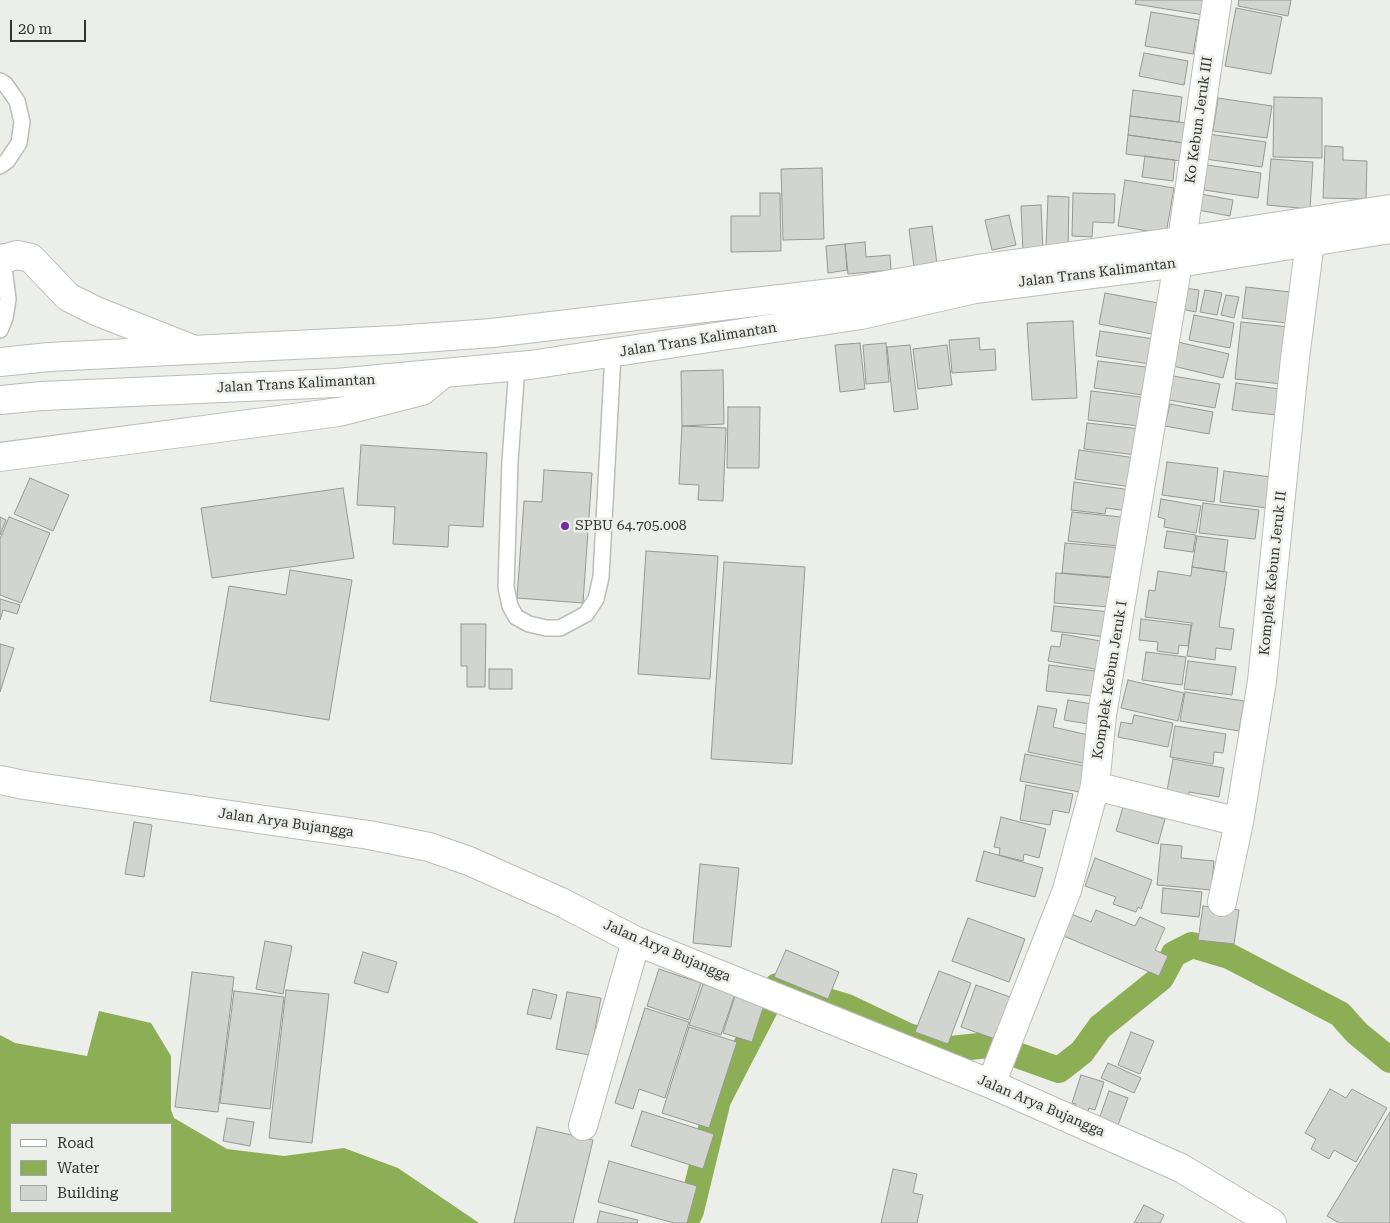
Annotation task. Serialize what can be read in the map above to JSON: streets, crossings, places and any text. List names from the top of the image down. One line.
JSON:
{"streets":{"main road":["Ko Kebun Jeruk III","Jalan Trans Kalimantan","Komplek Kebun Jeruk II","Komplek Kebun Jeruk I","Jalan Arya Bujangga"]},"crossings":[["Ko Kebun Jeruk III","Jalan Trans Kalimantan"],["Ko Kebun Jeruk III","Komplek Kebun Jeruk I"],["Jalan Trans Kalimantan","Komplek Kebun Jeruk II"],["Jalan Trans Kalimantan","Komplek Kebun Jeruk I"],["Komplek Kebun Jeruk I","Jalan Arya Bujangga"]],"places":["SPBU 64.705.008"],"legend":["Road","Water","Building"],"scale_bar":"20 m"}
